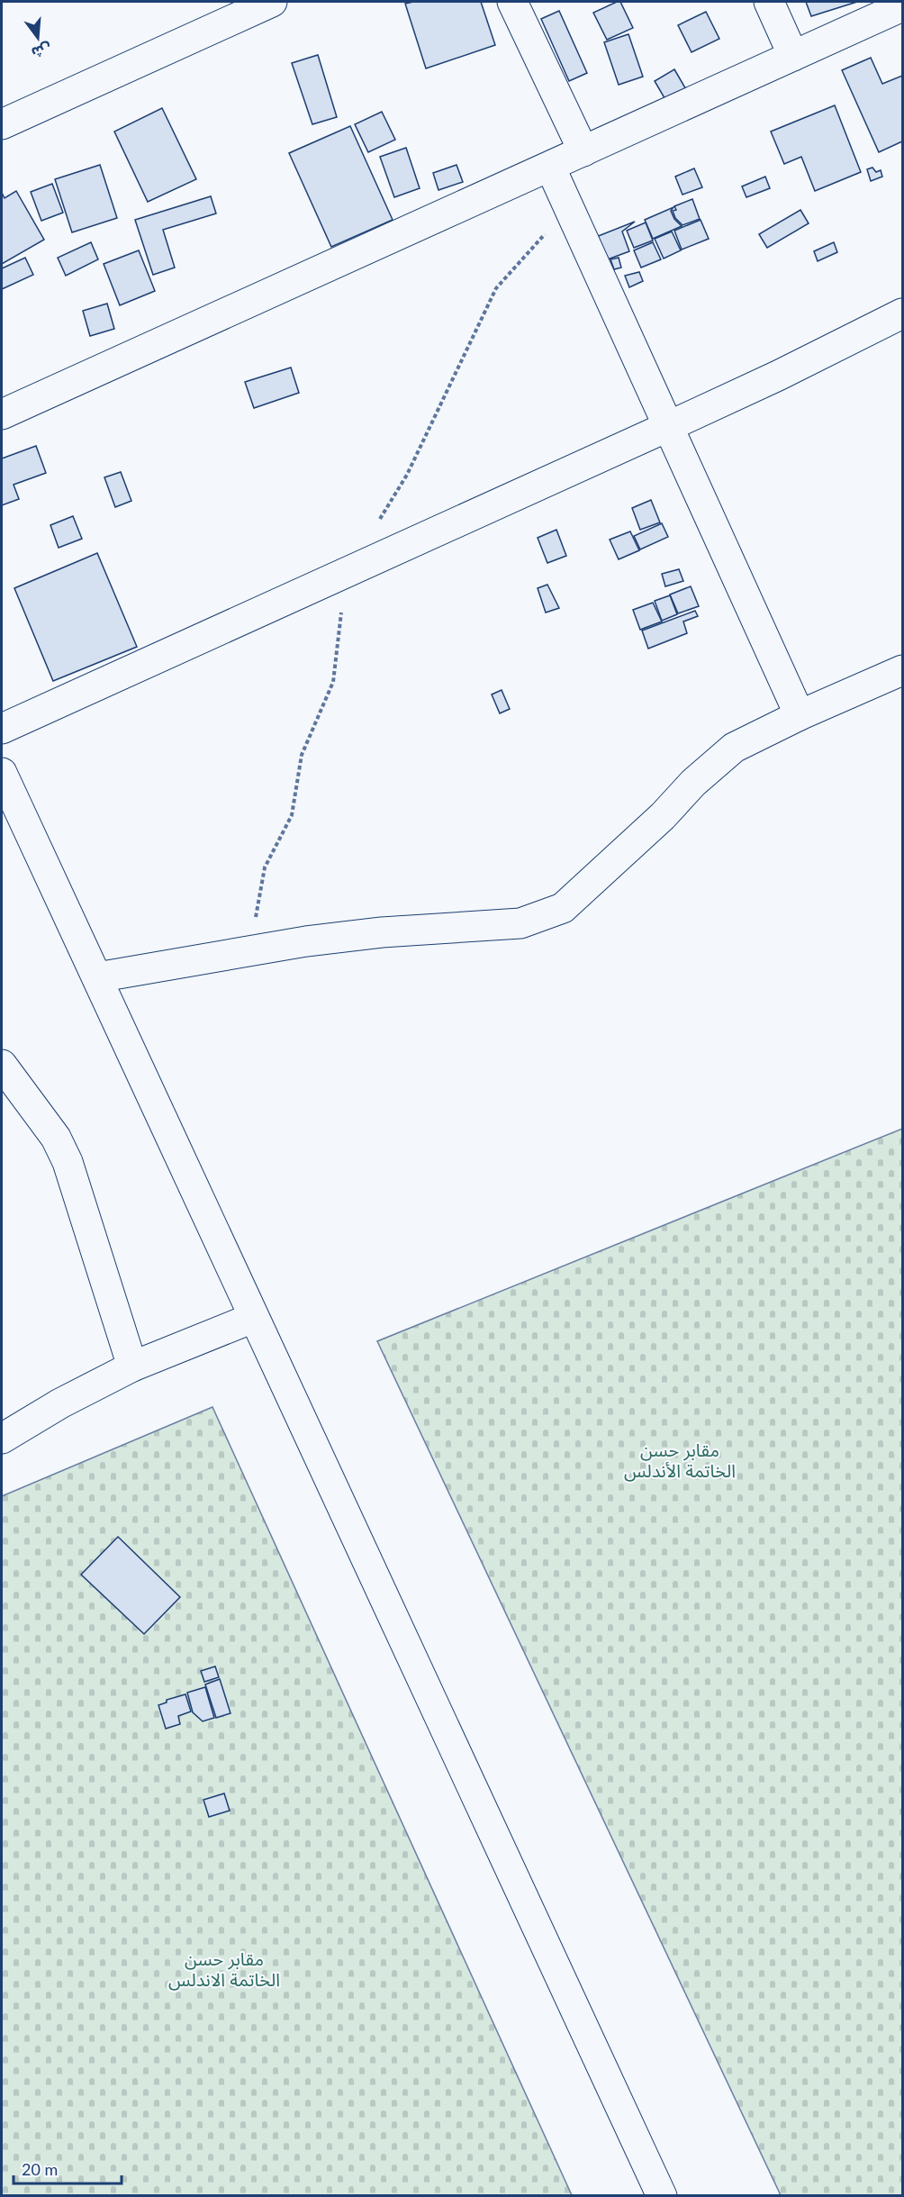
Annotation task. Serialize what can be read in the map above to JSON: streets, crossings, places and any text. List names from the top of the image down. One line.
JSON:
{"parks":["مقابر حسن الخاتمة الأندلس","مقابر حسن الخاتمة الاندلس"],"scale_bar":"20 m","north":"bottom"}
